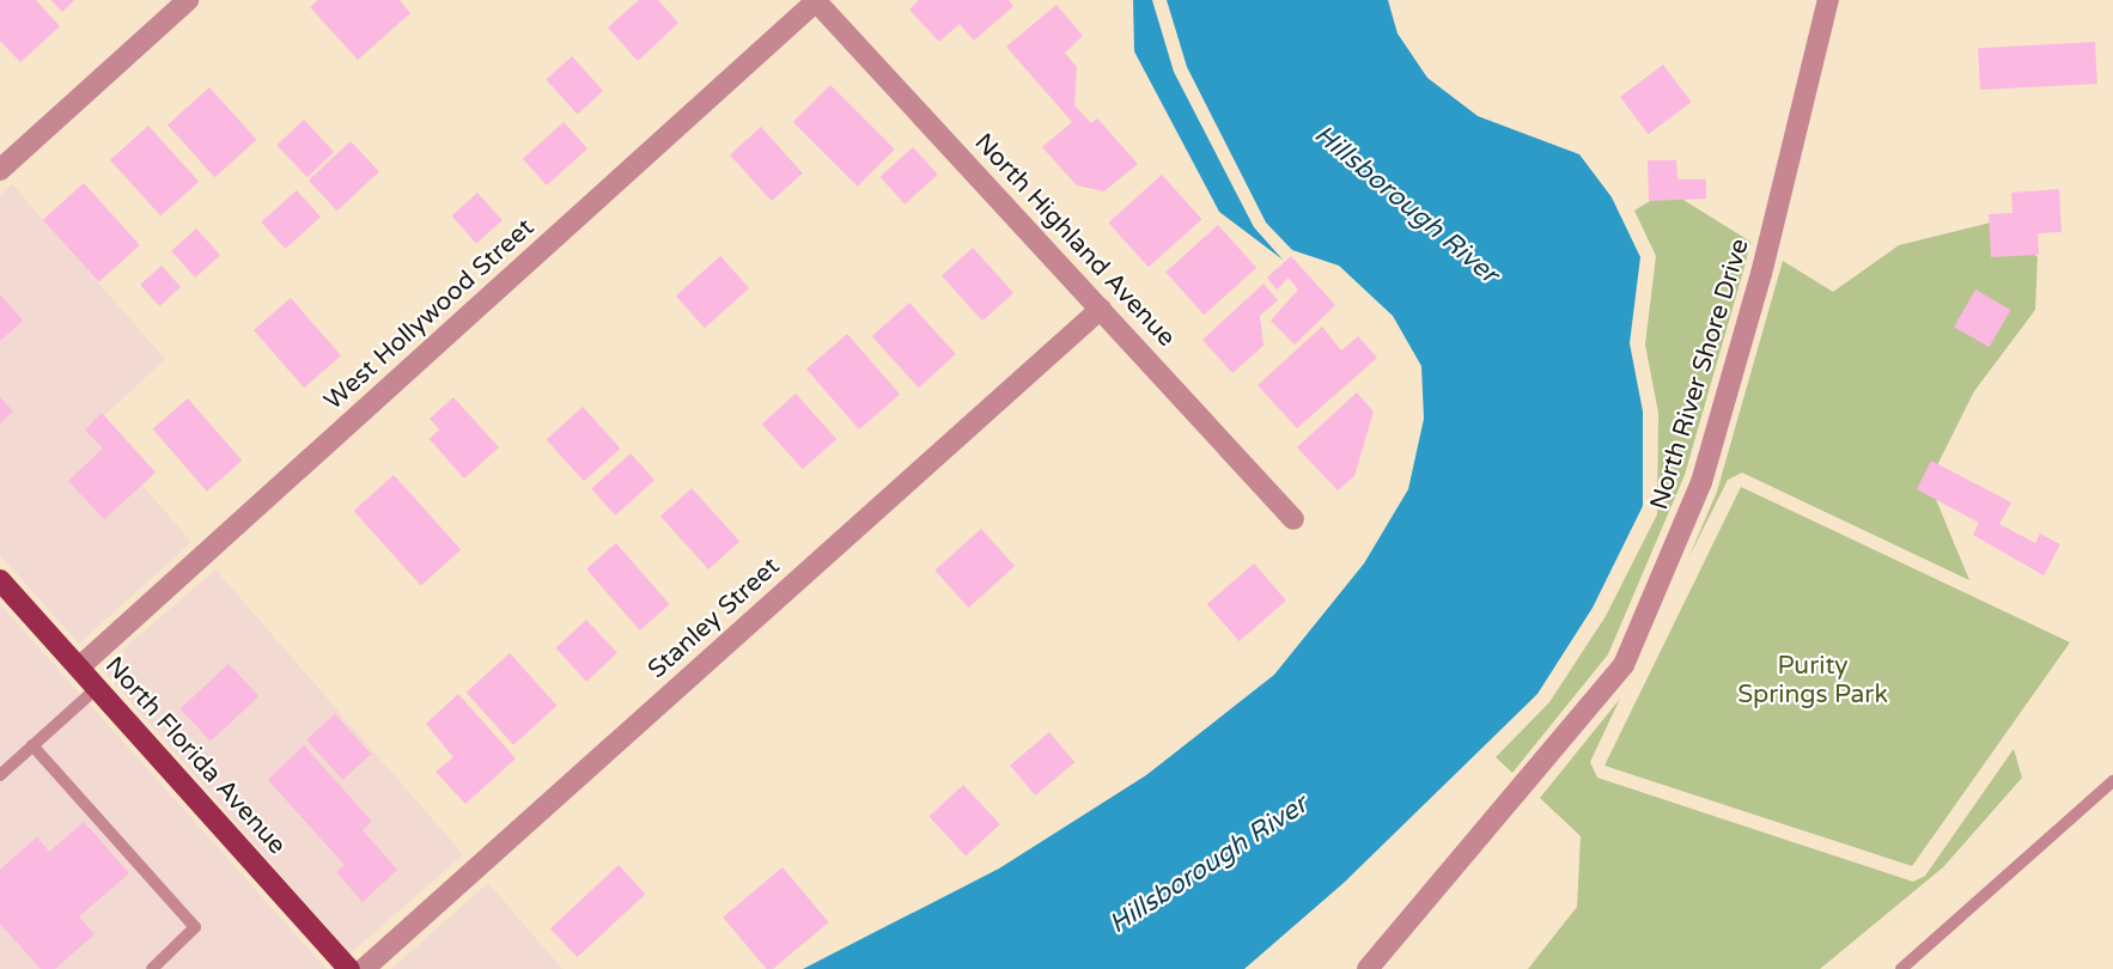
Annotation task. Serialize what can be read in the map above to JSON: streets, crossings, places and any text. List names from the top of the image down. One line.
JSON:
{"streets":{"main road":["North Florida Avenue"],"street":["North Highland Avenue","West Hollywood Street","North River Shore Drive","Stanley Street"]},"crossings":[["North Highland Avenue","West Hollywood Street"],["North Highland Avenue","Stanley Street"],["West Hollywood Street","North Florida Avenue"]],"water":["Hillsborough River"],"parks":["Purity Springs Park"]}
